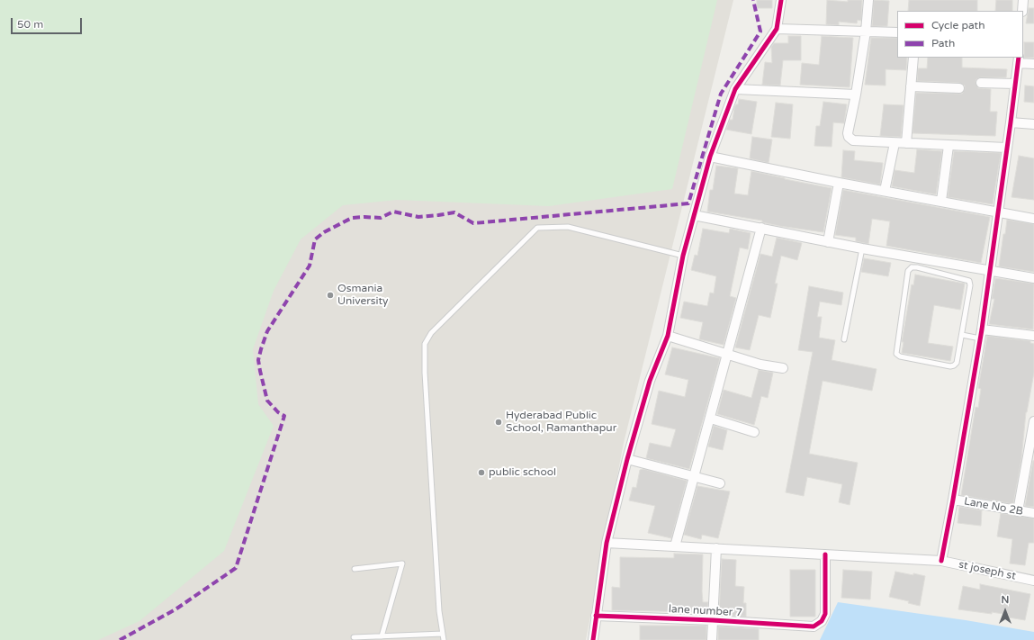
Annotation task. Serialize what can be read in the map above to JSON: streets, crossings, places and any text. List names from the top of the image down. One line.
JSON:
{"streets":{"street":["Lane No 2B","st joseph st","lane number 7"]},"crossings":[["st joseph st","lane number 7"]],"places":["Osmania University","Hyderabad Public School, Ramanthapur","public school"],"legend":["Cycle path","Path"],"scale_bar":"50 m","north":"top"}
